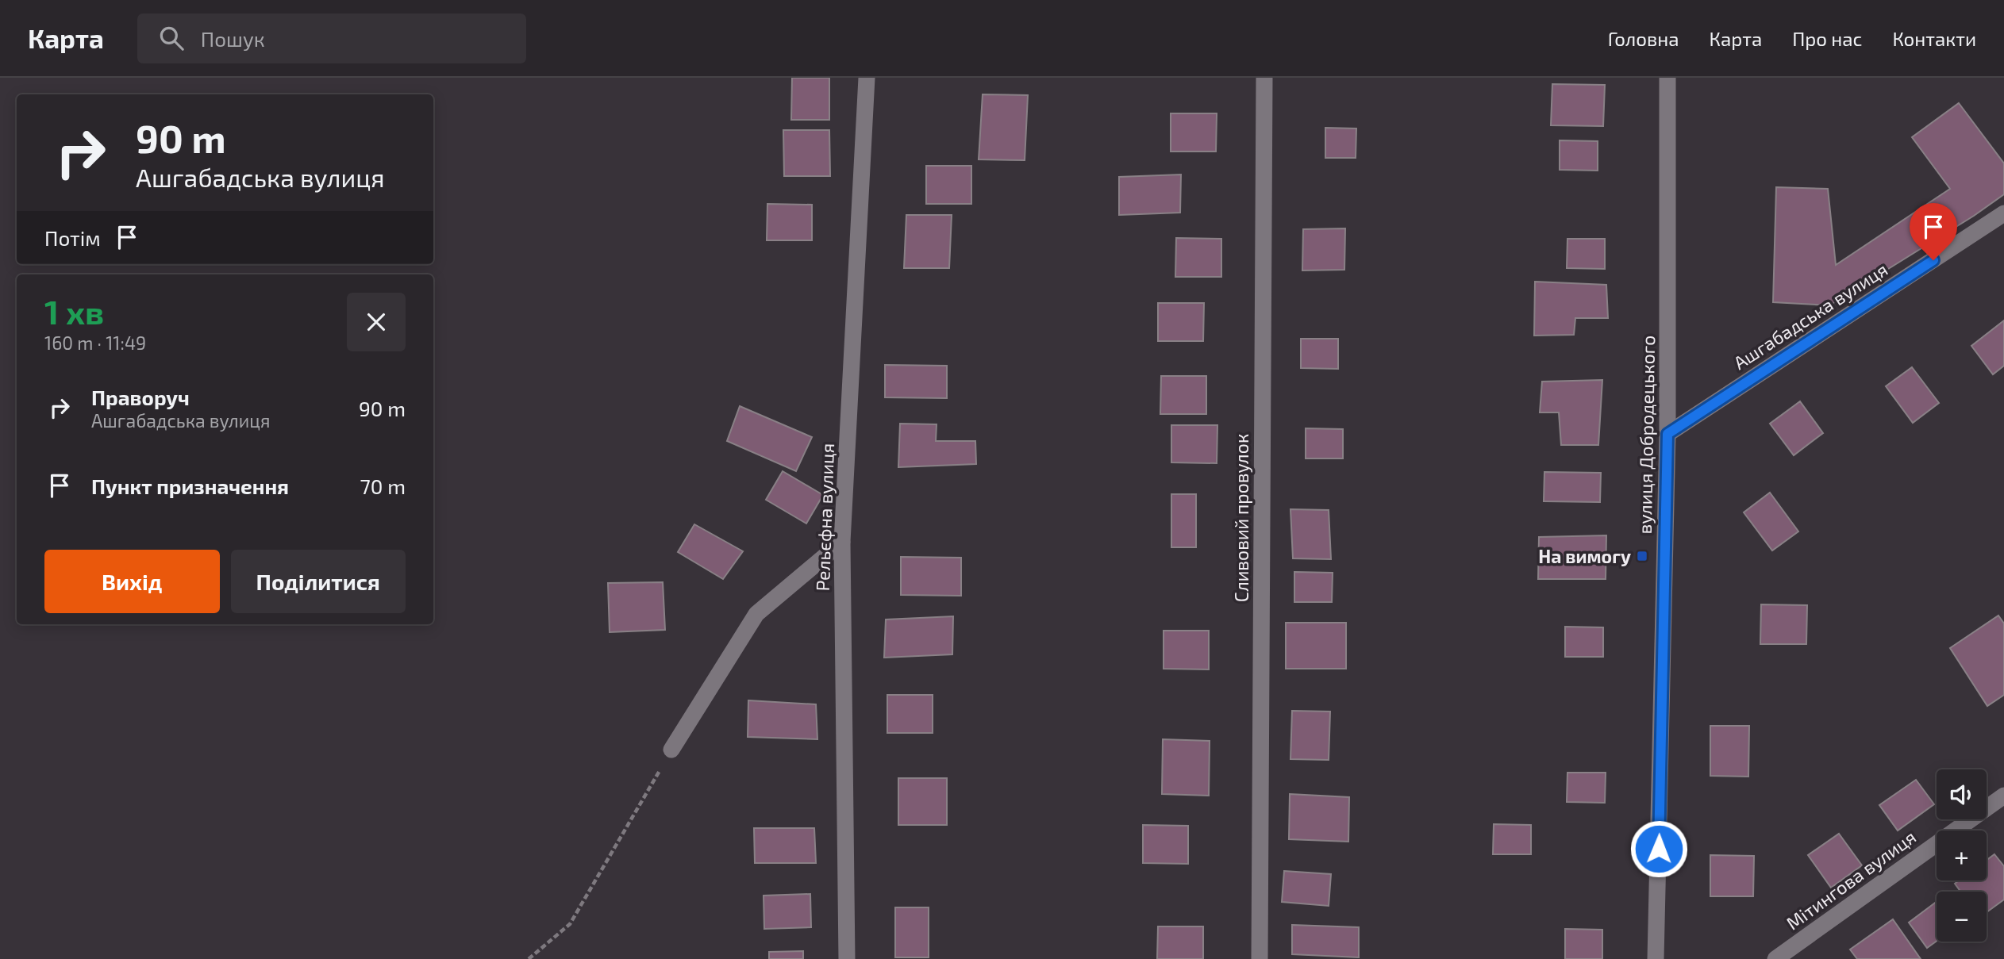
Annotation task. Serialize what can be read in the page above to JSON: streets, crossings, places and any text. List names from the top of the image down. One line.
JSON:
{"streets":{"street":["Ашгабадська вулиця","вулиця Добродецького","Рельєфна вулиця","Сливовий провулок","Мітингова вулиця"]},"crossings":[["Ашгабадська вулиця","вулиця Добродецького"]],"places":{"transit":["На вимогу"]},"page":{"header":"Карта","search":"Пошук","nav":["Головна","Карта","Про нас","Контакти"],"turn":["90 m","Ашгабадська вулиця"],"then":"Потім","heading":["1 хв","160 m · 11:49"],"list":[{"name":"Праворуч","note":"Ашгабадська вулиця","value":"90 m"},{"name":"Пункт призначення","value":"70 m"}],"buttons":["Вихід","Поділитися"],"map_buttons":["+","−"]}}
